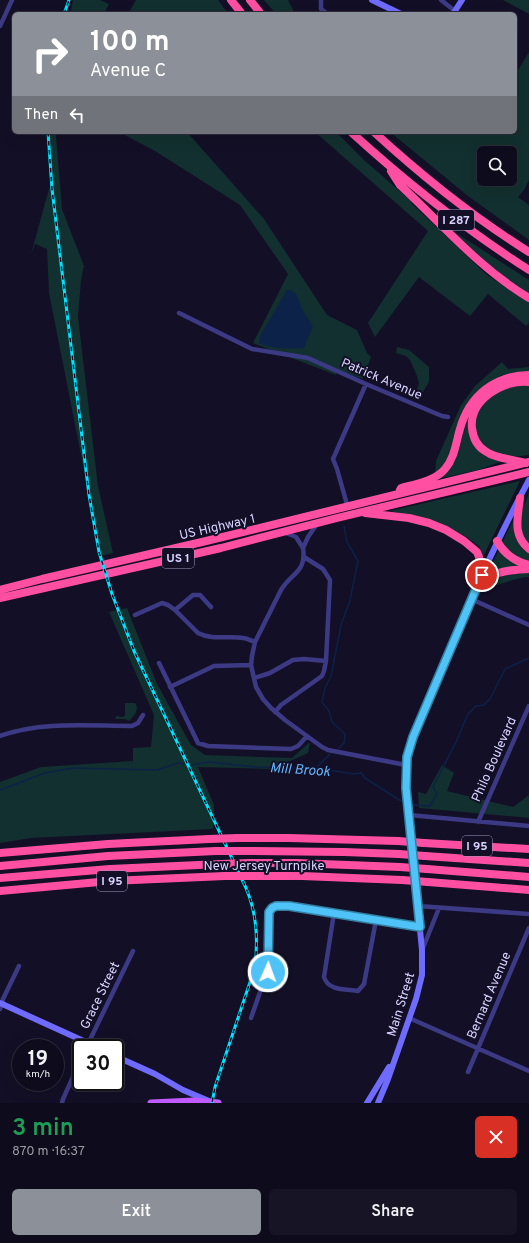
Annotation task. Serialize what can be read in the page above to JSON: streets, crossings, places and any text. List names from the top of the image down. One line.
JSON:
{"streets":{"highway":["I 287","US Highway 1","US 1","I 95","New Jersey Turnpike"],"main road":["Main Street"],"street":["Patrick Avenue","Philo Boulevard","Grace Street","Bernard Avenue"]},"crossings":[["US Highway 1","US 1"]],"water":["Mill Brook"],"page":{"turn":["100 m","Avenue C"],"then":"Then","speed":"19 km/h","limit":"30","heading":["3 min","870 m · 16:37"],"buttons":["Exit","Share"]}}
